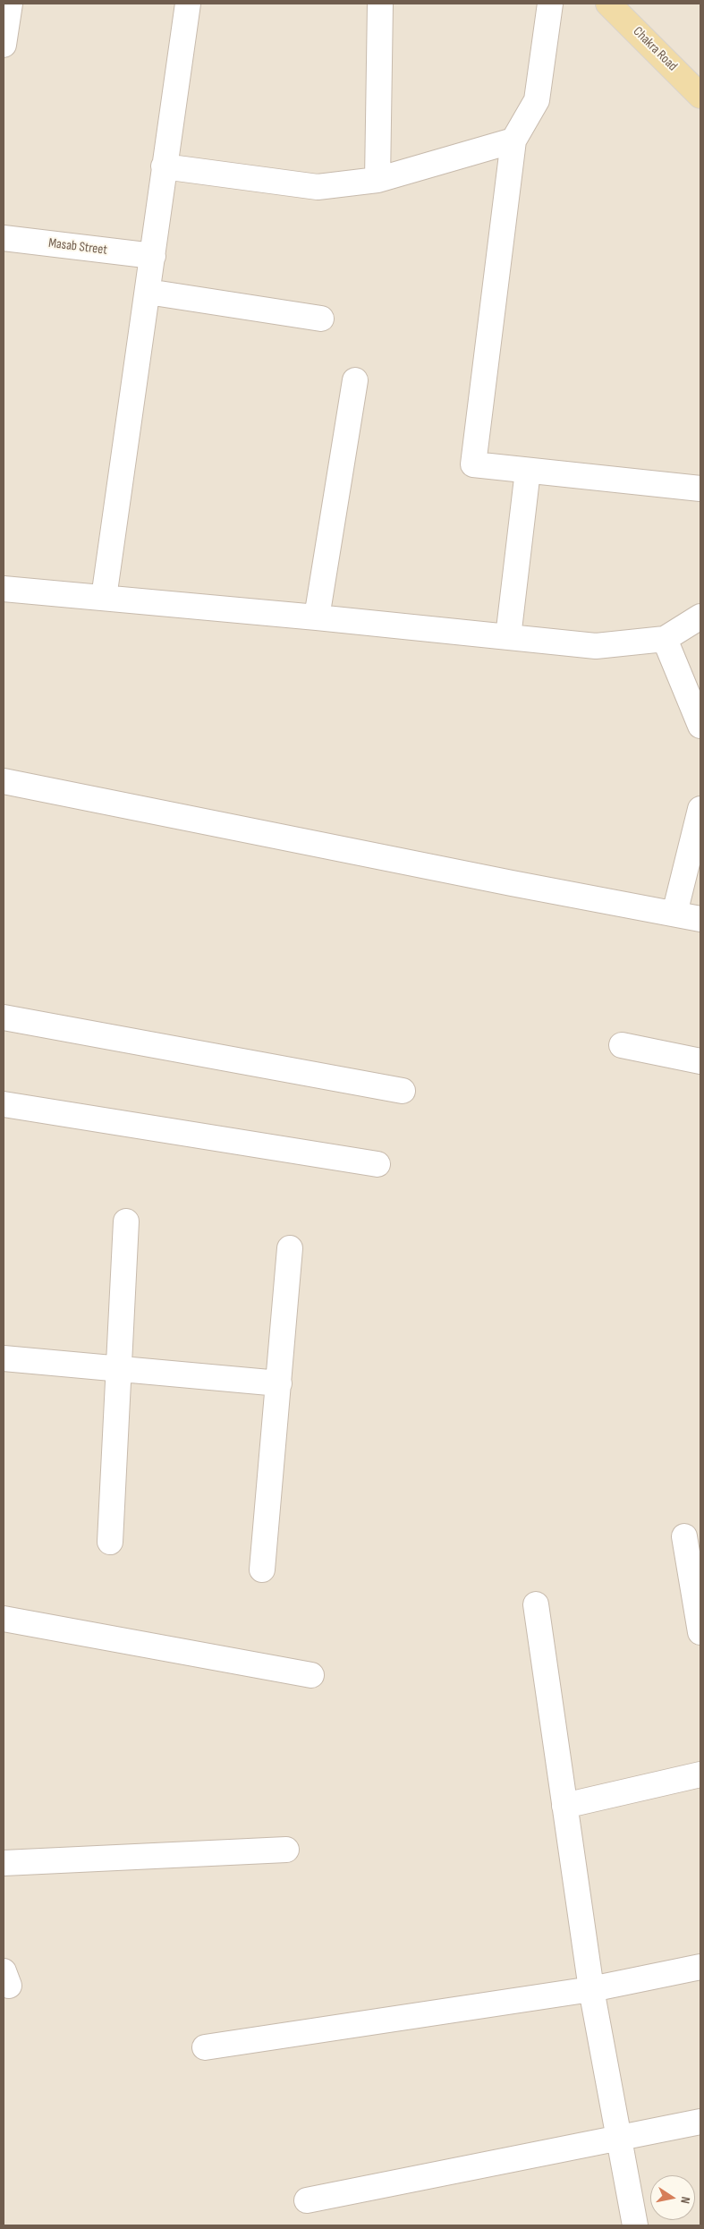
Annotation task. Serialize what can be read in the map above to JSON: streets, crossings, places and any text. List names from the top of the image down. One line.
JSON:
{"streets":{"main road":["Chakra Road"],"street":["Masab Street"]},"north":"right"}
